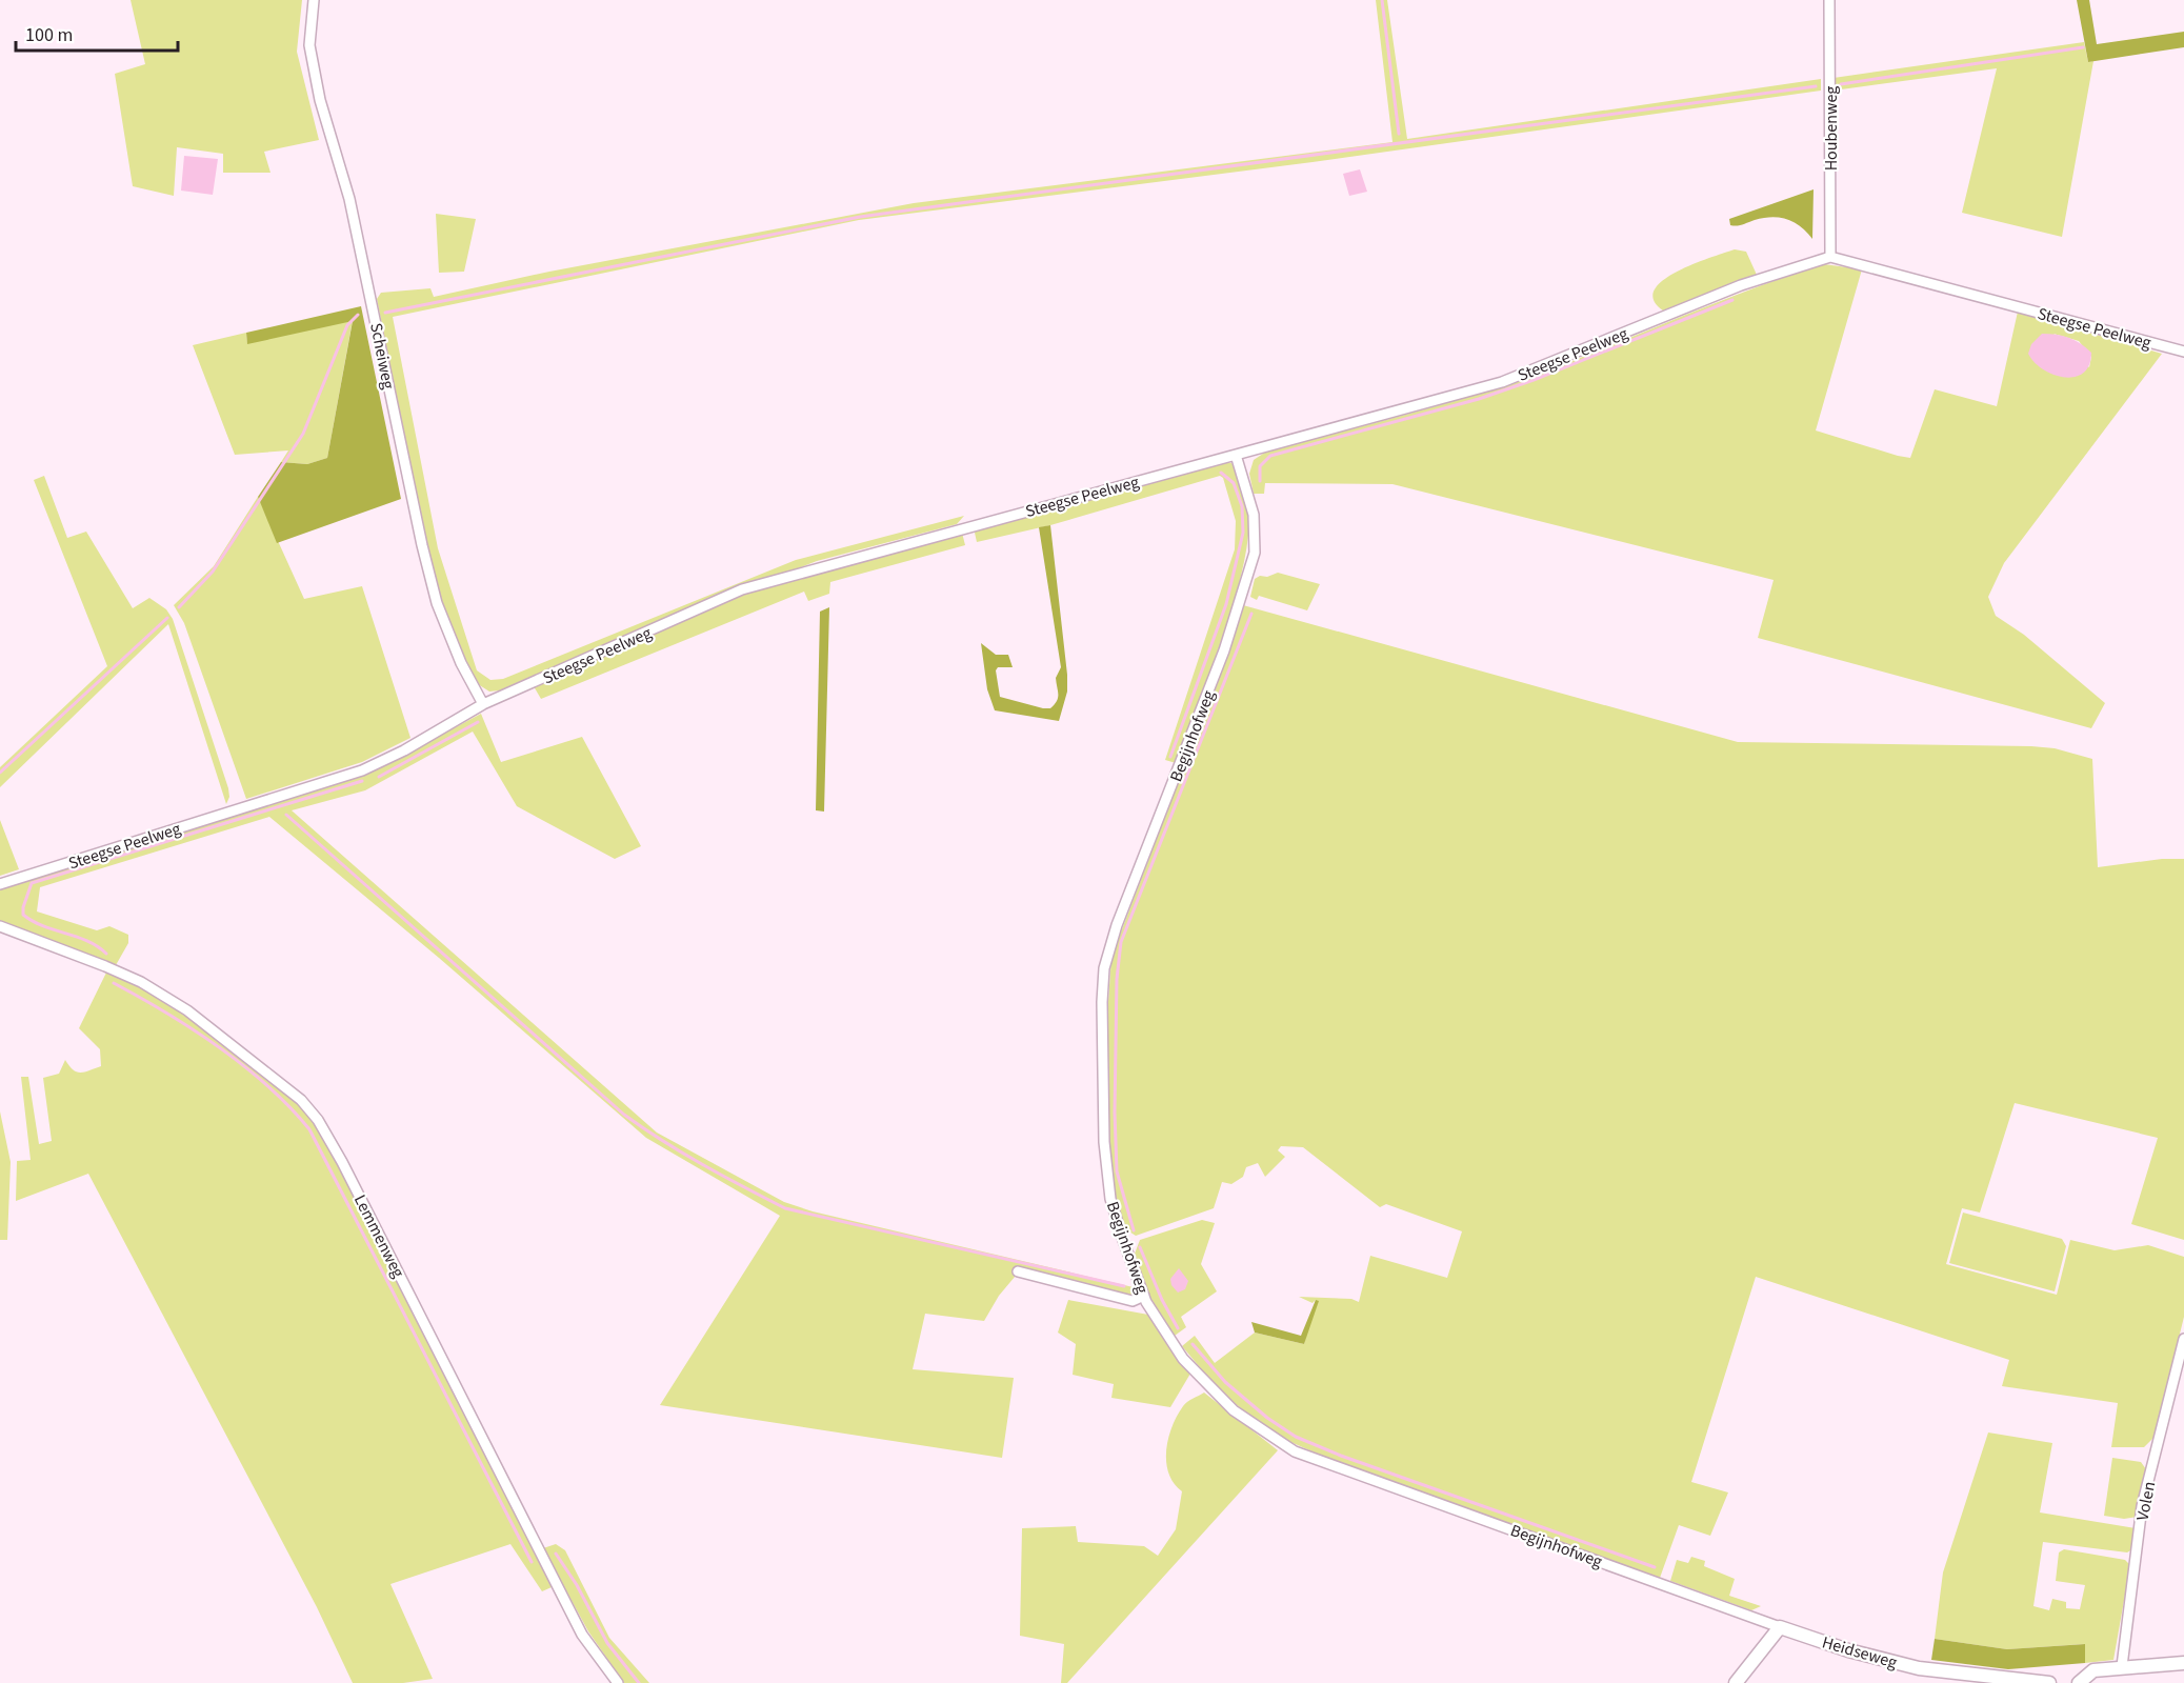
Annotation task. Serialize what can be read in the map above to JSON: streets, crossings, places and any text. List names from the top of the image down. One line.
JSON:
{"streets":{"street":["Houbenweg","Steegse Peelweg","Scheiweg","Begijnhofweg","Lemmenweg","Volen","Heidseweg"]},"crossings":[["Houbenweg","Steegse Peelweg"],["Steegse Peelweg","Scheiweg"],["Steegse Peelweg","Begijnhofweg"],["Begijnhofweg","Heidseweg"]],"scale_bar":"100 m"}
